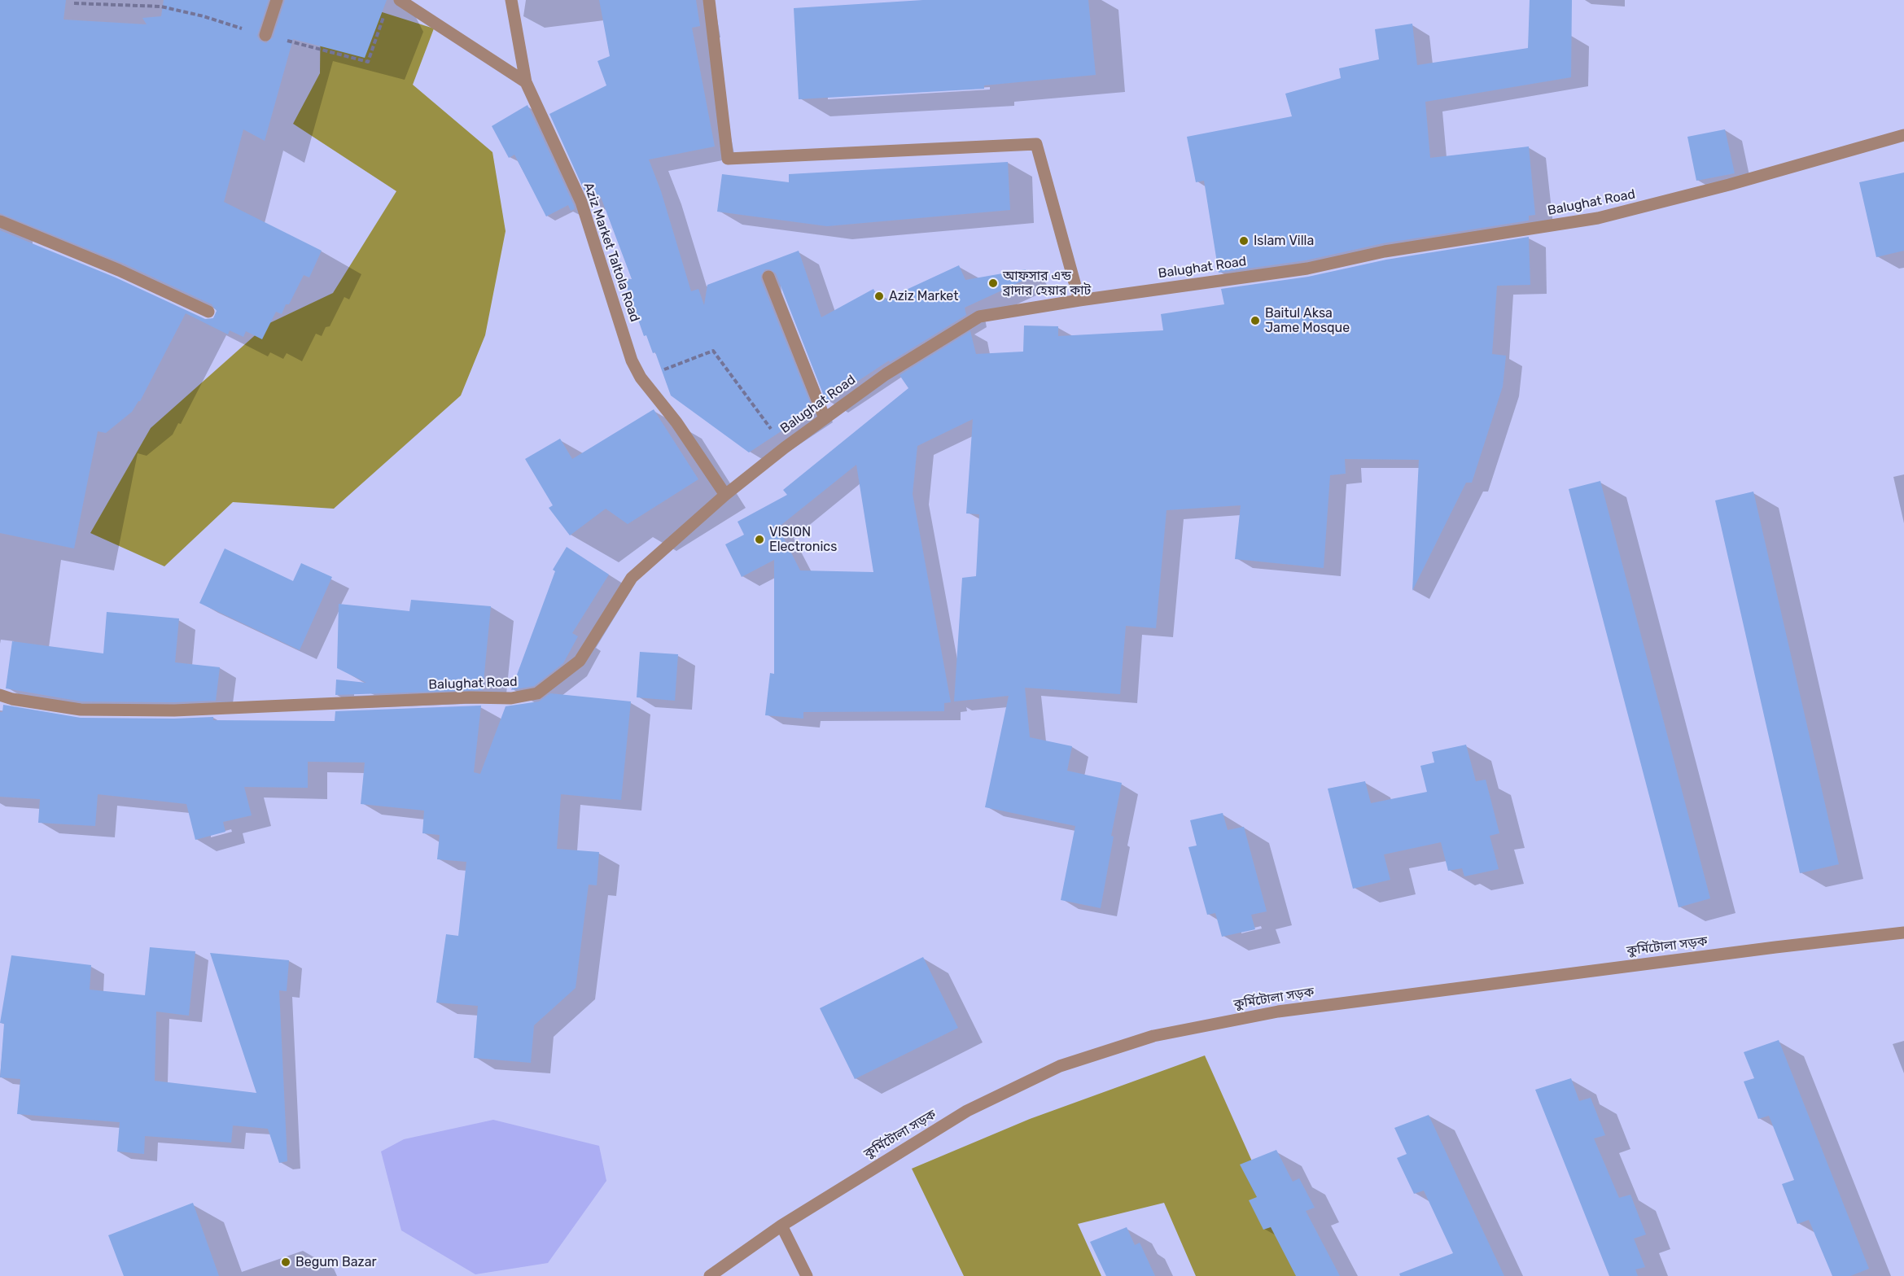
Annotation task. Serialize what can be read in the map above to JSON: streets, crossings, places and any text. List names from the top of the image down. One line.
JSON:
{"streets":{"street":["Balughat Road","Aziz Market Taltola Road","কুর্মিটোলা সড়ক"]},"crossings":[["Balughat Road","Aziz Market Taltola Road"]],"places":["Islam Villa","আফসার এন্ড ব্রাদার হেয়ার কাট","Aziz Market","Baitul Aksa Jame Mosque","VISION Electronics","Begum Bazar"]}
